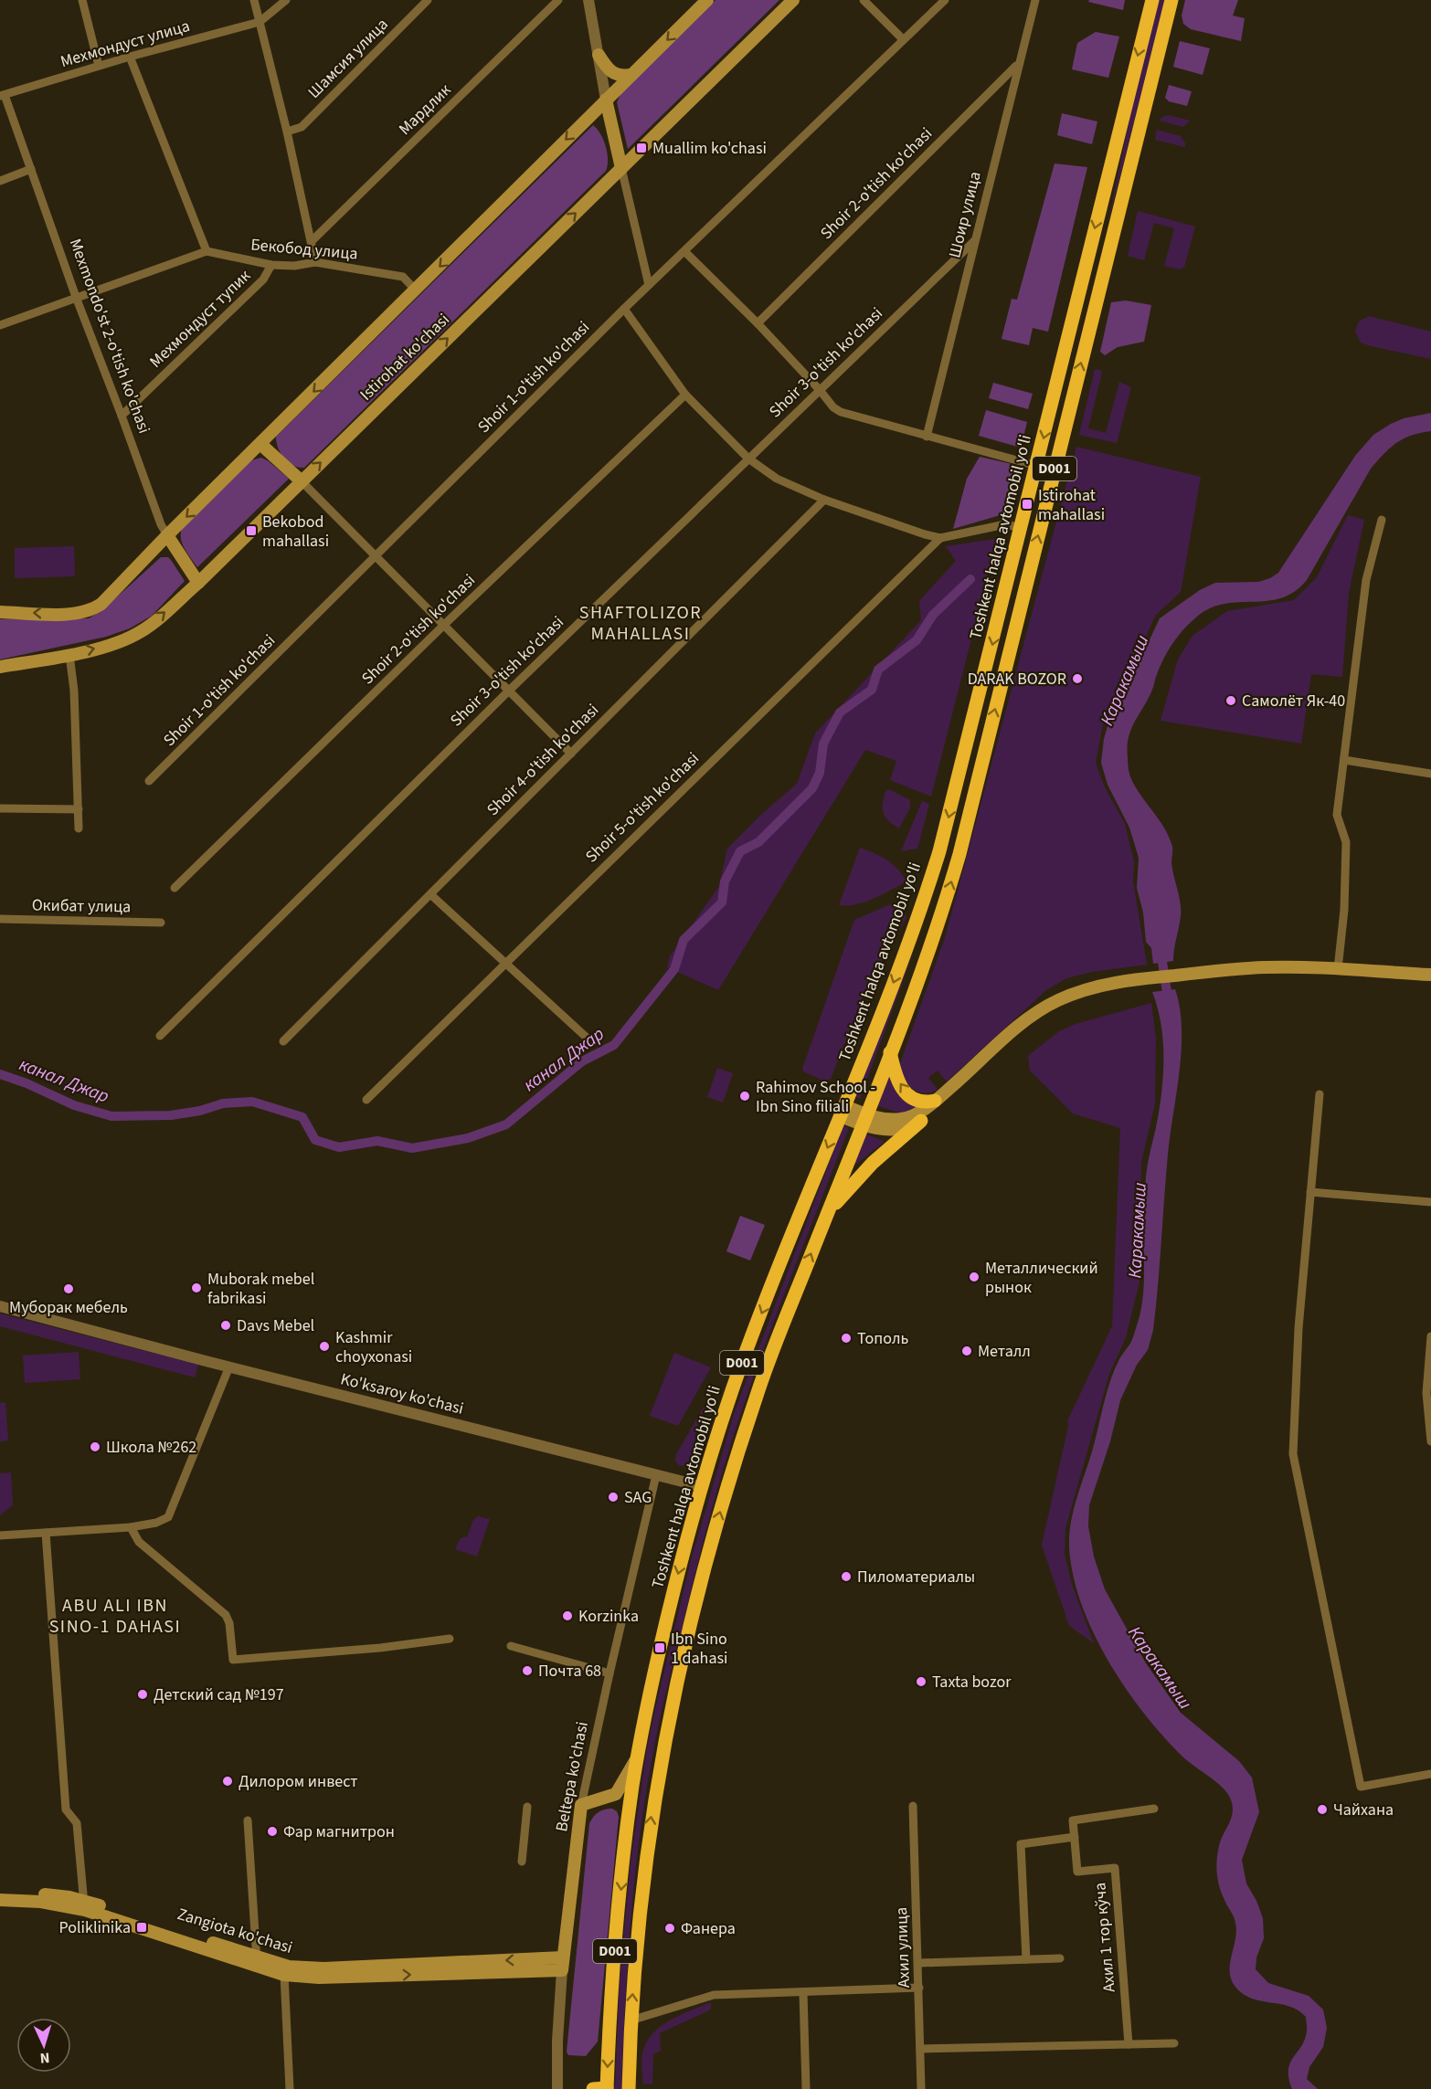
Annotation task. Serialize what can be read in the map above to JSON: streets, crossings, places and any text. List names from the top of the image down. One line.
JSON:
{"streets":{"highway":["D001","Toshkent halqa avtomobil yo'li"],"main road":["Mexmondo'st 2-o'tish ko'chasi","Istirohat ko'chasi","Beltepa ko'chasi","Zangiota ko'chasi"],"street":["Мехмондуст улица","Шамсия улица","Мардлик","Shoir 2-o'tish ko'chasi","Шоир улица","Бекобод улица","Мехмондуст тупик","Shoir 3-o'tish ko'chasi","Shoir 1-o'tish ko'chasi","Shoir 4-o'tish ko'chasi","Shoir 5-o'tish ko'chasi","Окибат улица","Ko'ksaroy ko'chasi","Ахил 1 тор кўча","Ахил улица"]},"crossings":[["Мехмондуст улица","Mexmondo'st 2-o'tish ko'chasi"],["Shoir 2-o'tish ko'chasi","Шоир улица"],["Шоир улица","Shoir 3-o'tish ko'chasi"],["Бекобод улица","Мехмондуст тупик"],["Мехмондуст тупик","Mexmondo'st 2-o'tish ko'chasi"],["Mexmondo'st 2-o'tish ko'chasi","Istirohat ko'chasi"],["Toshkent halqa avtomobil yo'li","Ko'ksaroy ko'chasi"],["Ko'ksaroy ko'chasi","Beltepa ko'chasi"],["Beltepa ko'chasi","Zangiota ko'chasi"]],"districts":["SHAFTOLIZOR MAHALLASI","ABU ALI IBN SINO-1 DAHASI"],"water":["Каракамыш","канал Джар"],"places":{"transit":["Muallim ko'chasi","Istirohat mahallasi","Bekobod mahallasi","Ibn Sino 1 dahasi","Poliklinika"],"other":["DARAK BOZOR","Самолёт Як-40","Rahimov School - Ibn Sino filiali","Металлический рынок","Muborak mebel fabrikasi","Муборак мебель","Davs Mebel","Тополь","Kashmir choyxonasi","Металл","Школа №262","SAG","Пиломатериалы","Korzinka","Почта 68","Taxta bozor","Детский сад №197","Дилором инвест","Чайхана","Фар магнитрон","Фанера"]},"north":"bottom"}
